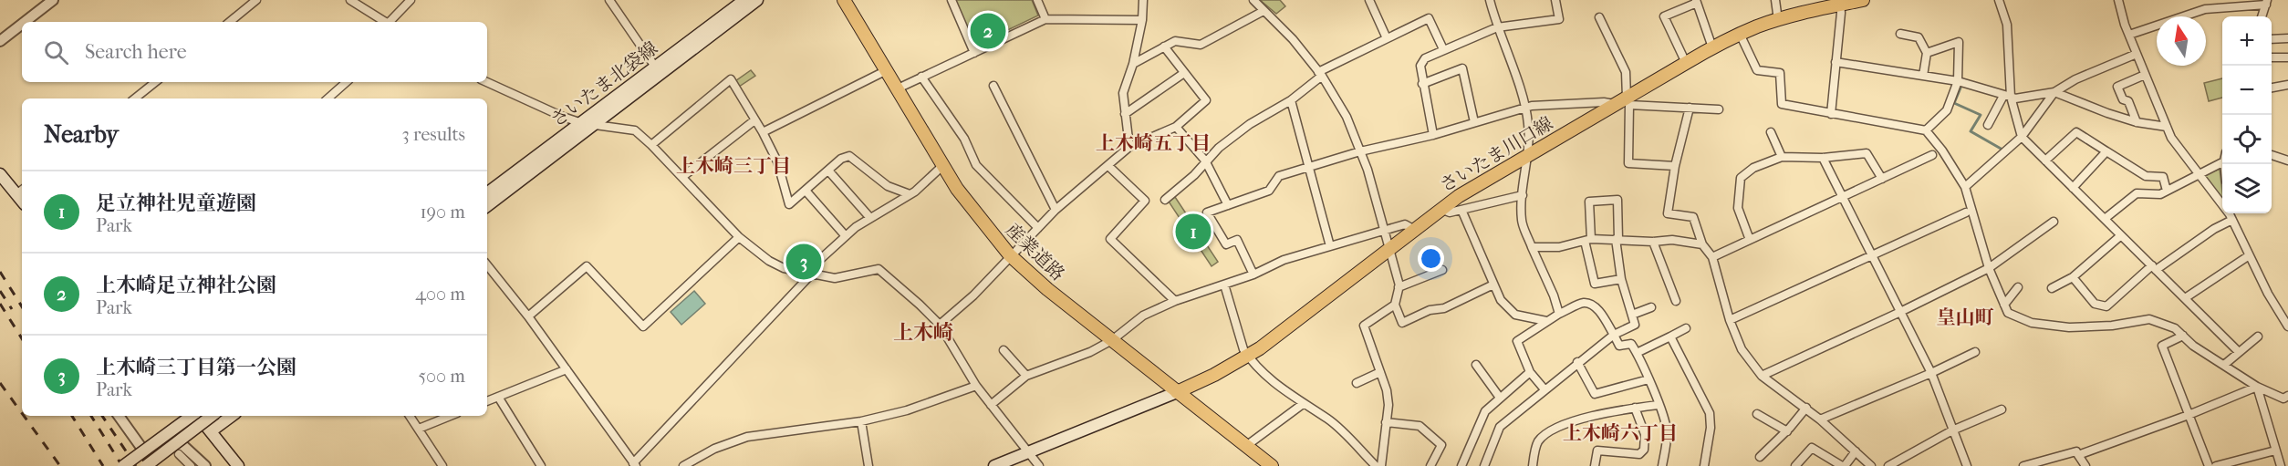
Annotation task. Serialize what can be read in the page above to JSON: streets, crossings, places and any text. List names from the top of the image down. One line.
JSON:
{"streets":{"main road":["さいたま北袋線","さいたま川口線","産業道路"]},"crossings":[["さいたま川口線","産業道路"]],"districts":["上木崎五丁目","上木崎三丁目","皇山町","上木崎","上木崎六丁目"],"north":"top","page":{"pins":["2","1","3"],"map_buttons":["+","−"],"search":"Search here","heading":["Nearby","3 results"],"list":[{"mark":"1","name":"足立神社児童遊園","note":"Park","value":"190 m"},{"mark":"2","name":"上木崎足立神社公園","note":"Park","value":"400 m"},{"mark":"3","name":"上木崎三丁目第一公園","note":"Park","value":"500 m"}]}}
